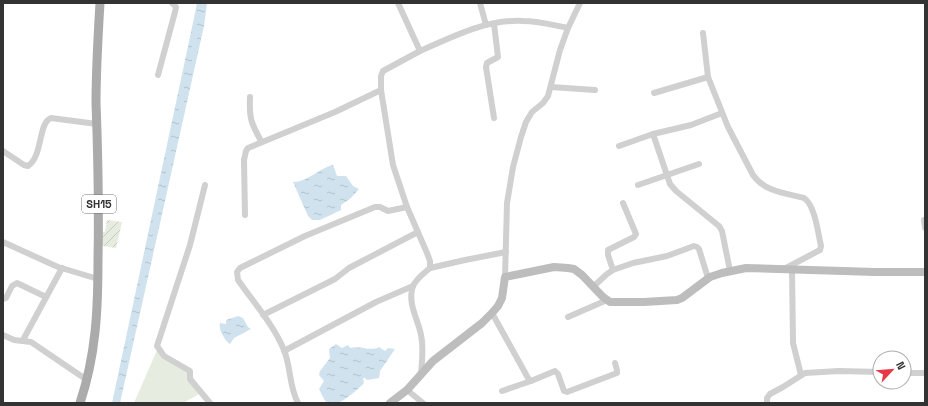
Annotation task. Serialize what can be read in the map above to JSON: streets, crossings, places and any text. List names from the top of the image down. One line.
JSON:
{"streets":{"main road":["SH15"]},"north":"top right"}
